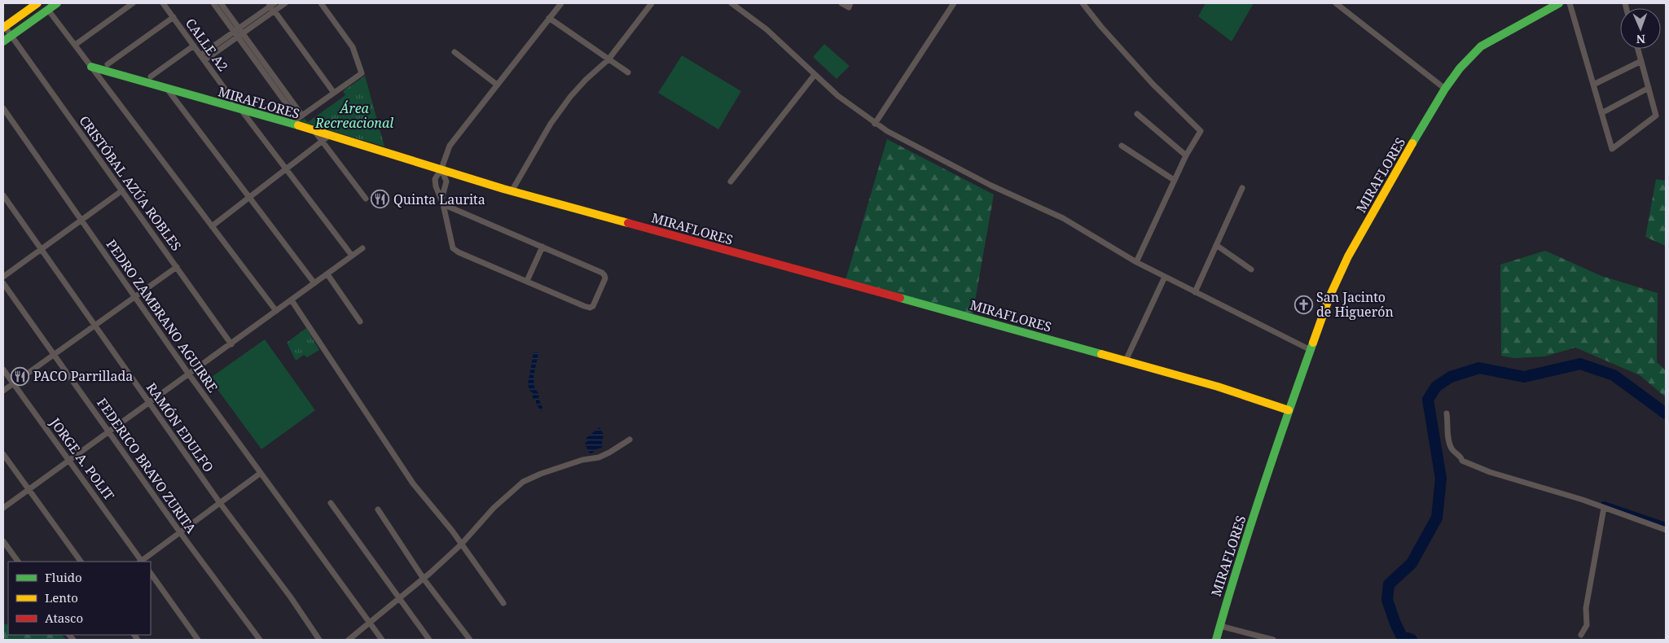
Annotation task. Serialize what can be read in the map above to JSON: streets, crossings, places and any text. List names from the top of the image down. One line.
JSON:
{"streets":{"street":["CALLE A2","MIRAFLORES","CRISTÓBAL AZÚA ROBLES","PEDRO ZAMBRANO AGUIRRE","RAMÓN EDULFO","JORGE A. POLIT","FEDERICO BRAVO ZURITA"]},"parks":["Área Recreacional"],"places":{"restaurant":["Quinta Laurita","PACO Parrillada"],"church":["San Jacinto de Higuerón"]},"legend":["Fluido","Lento","Atasco"],"north":"bottom"}
